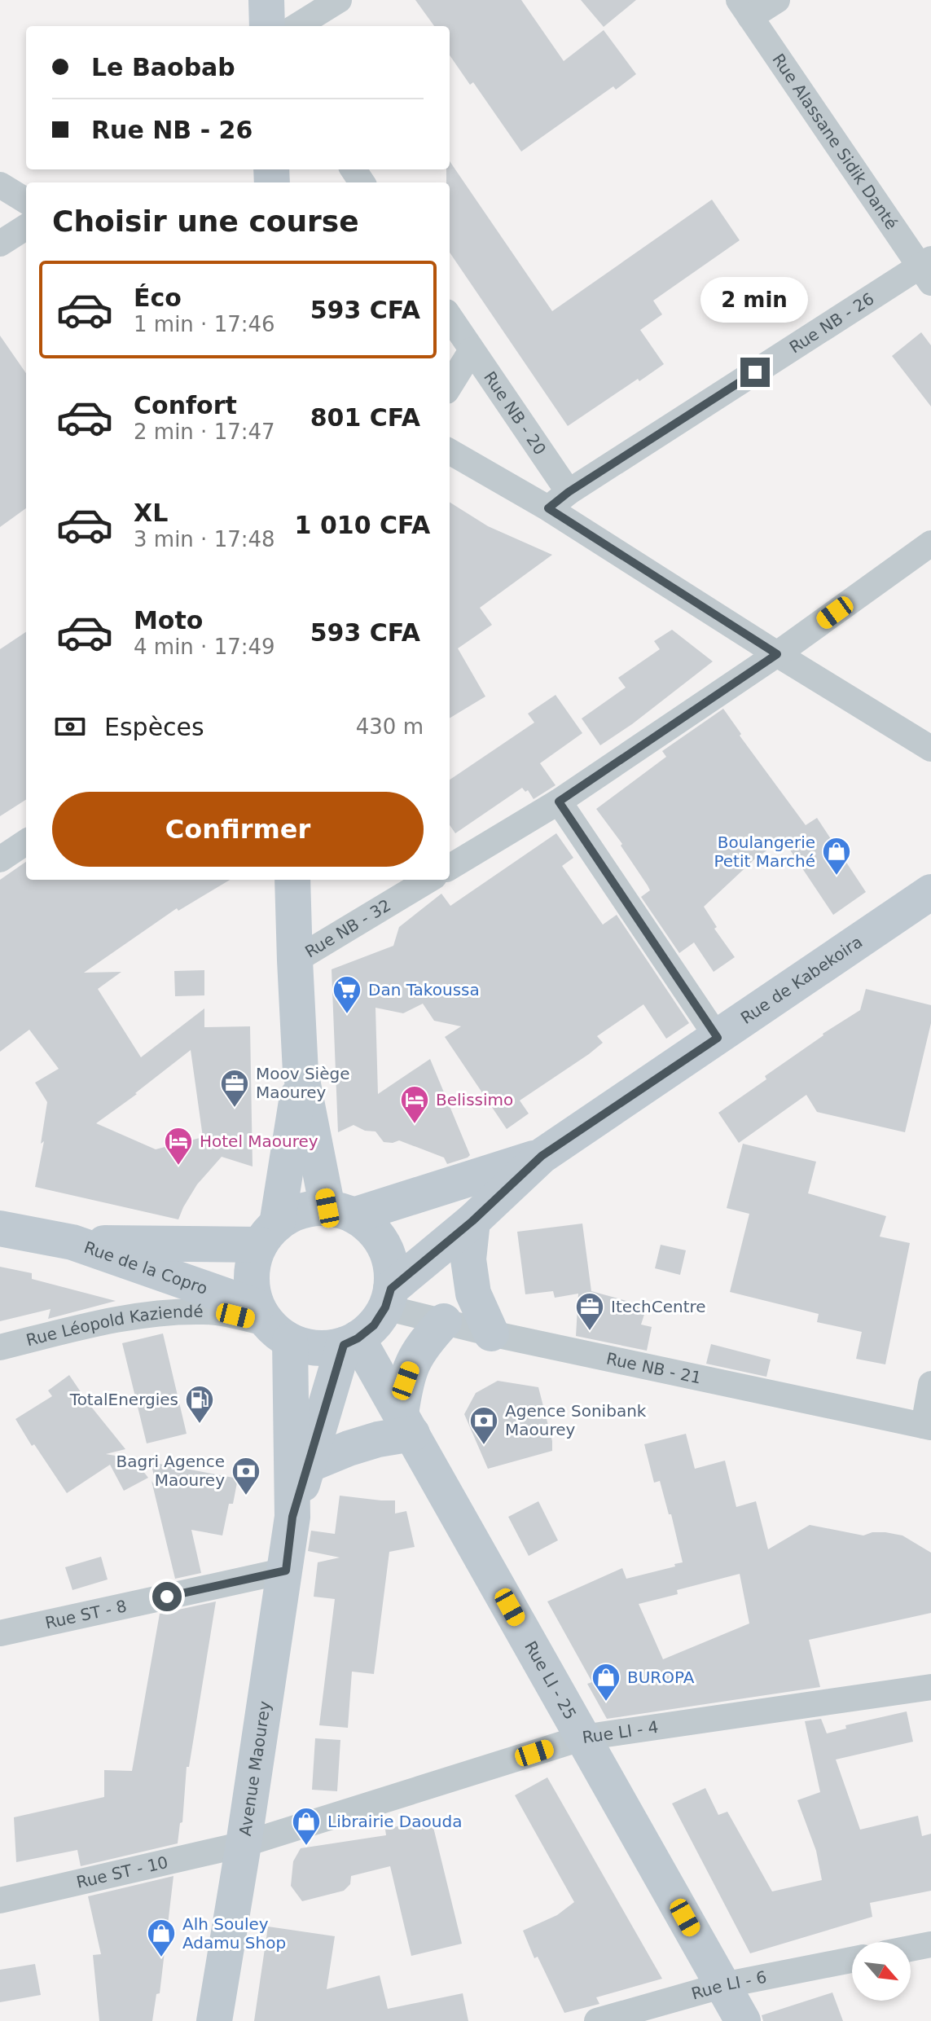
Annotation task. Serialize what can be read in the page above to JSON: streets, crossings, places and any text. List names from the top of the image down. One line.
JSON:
{"streets":{"street":["Rue Alassane Sidik Danté","Rue NB - 26","Rue NB - 20","Rue NB - 32","Rue de Kabekoira","Rue de la Copro","Rue Léopold Kaziendé","Rue NB - 21","Rue ST - 8","Rue LI - 25","Rue LI - 4","Avenue Maourey","Rue ST - 10","Rue LI - 6"]},"crossings":[["Rue Alassane Sidik Danté","Rue NB - 26"],["Rue NB - 26","Rue NB - 20"],["Rue de Kabekoira","Rue de la Copro"],["Rue de Kabekoira","Rue Léopold Kaziendé"],["Rue de Kabekoira","Rue NB - 21"],["Rue de Kabekoira","Rue LI - 25"],["Rue de Kabekoira","Avenue Maourey"],["Rue de la Copro","Rue Léopold Kaziendé"],["Rue de la Copro","Rue NB - 21"],["Rue de la Copro","Rue LI - 25"],["Rue de la Copro","Avenue Maourey"],["Rue Léopold Kaziendé","Rue NB - 21"],["Rue Léopold Kaziendé","Rue LI - 25"],["Rue Léopold Kaziendé","Avenue Maourey"],["Rue NB - 21","Rue LI - 25"],["Rue NB - 21","Avenue Maourey"],["Rue ST - 8","Avenue Maourey"],["Rue LI - 25","Rue LI - 4"],["Rue LI - 25","Avenue Maourey"],["Rue LI - 25","Rue LI - 6"],["Rue LI - 4","Avenue Maourey"],["Rue LI - 4","Rue ST - 10"],["Avenue Maourey","Rue ST - 10"]],"places":{"shop":["Boulangerie Petit Marché","BUROPA","Librairie Daouda","Alh Souley Adamu Shop"],"supermarket":["Dan Takoussa"],"office":["Moov Siège Maourey","ItechCentre"],"hotel":["Belissimo","Hotel Maourey"],"fuel station":["TotalEnergies"],"bank":["Agence Sonibank Maourey","Bagri Agence Maourey"]},"north":"bottom right","page":{"banner":["Le Baobab","Rue NB - 26"],"heading":"Choisir une course","list":[{"name":"Éco","note":"1 min · 17:46","value":"593 CFA"},{"name":"Confort","note":"2 min · 17:47","value":"801 CFA"},{"name":"XL","note":"3 min · 17:48","value":"1 010 CFA"},{"name":"Moto","note":"4 min · 17:49","value":"593 CFA"}],"bubble":"2 min","pay":["Espèces","430 m"],"buttons":"Confirmer"}}
